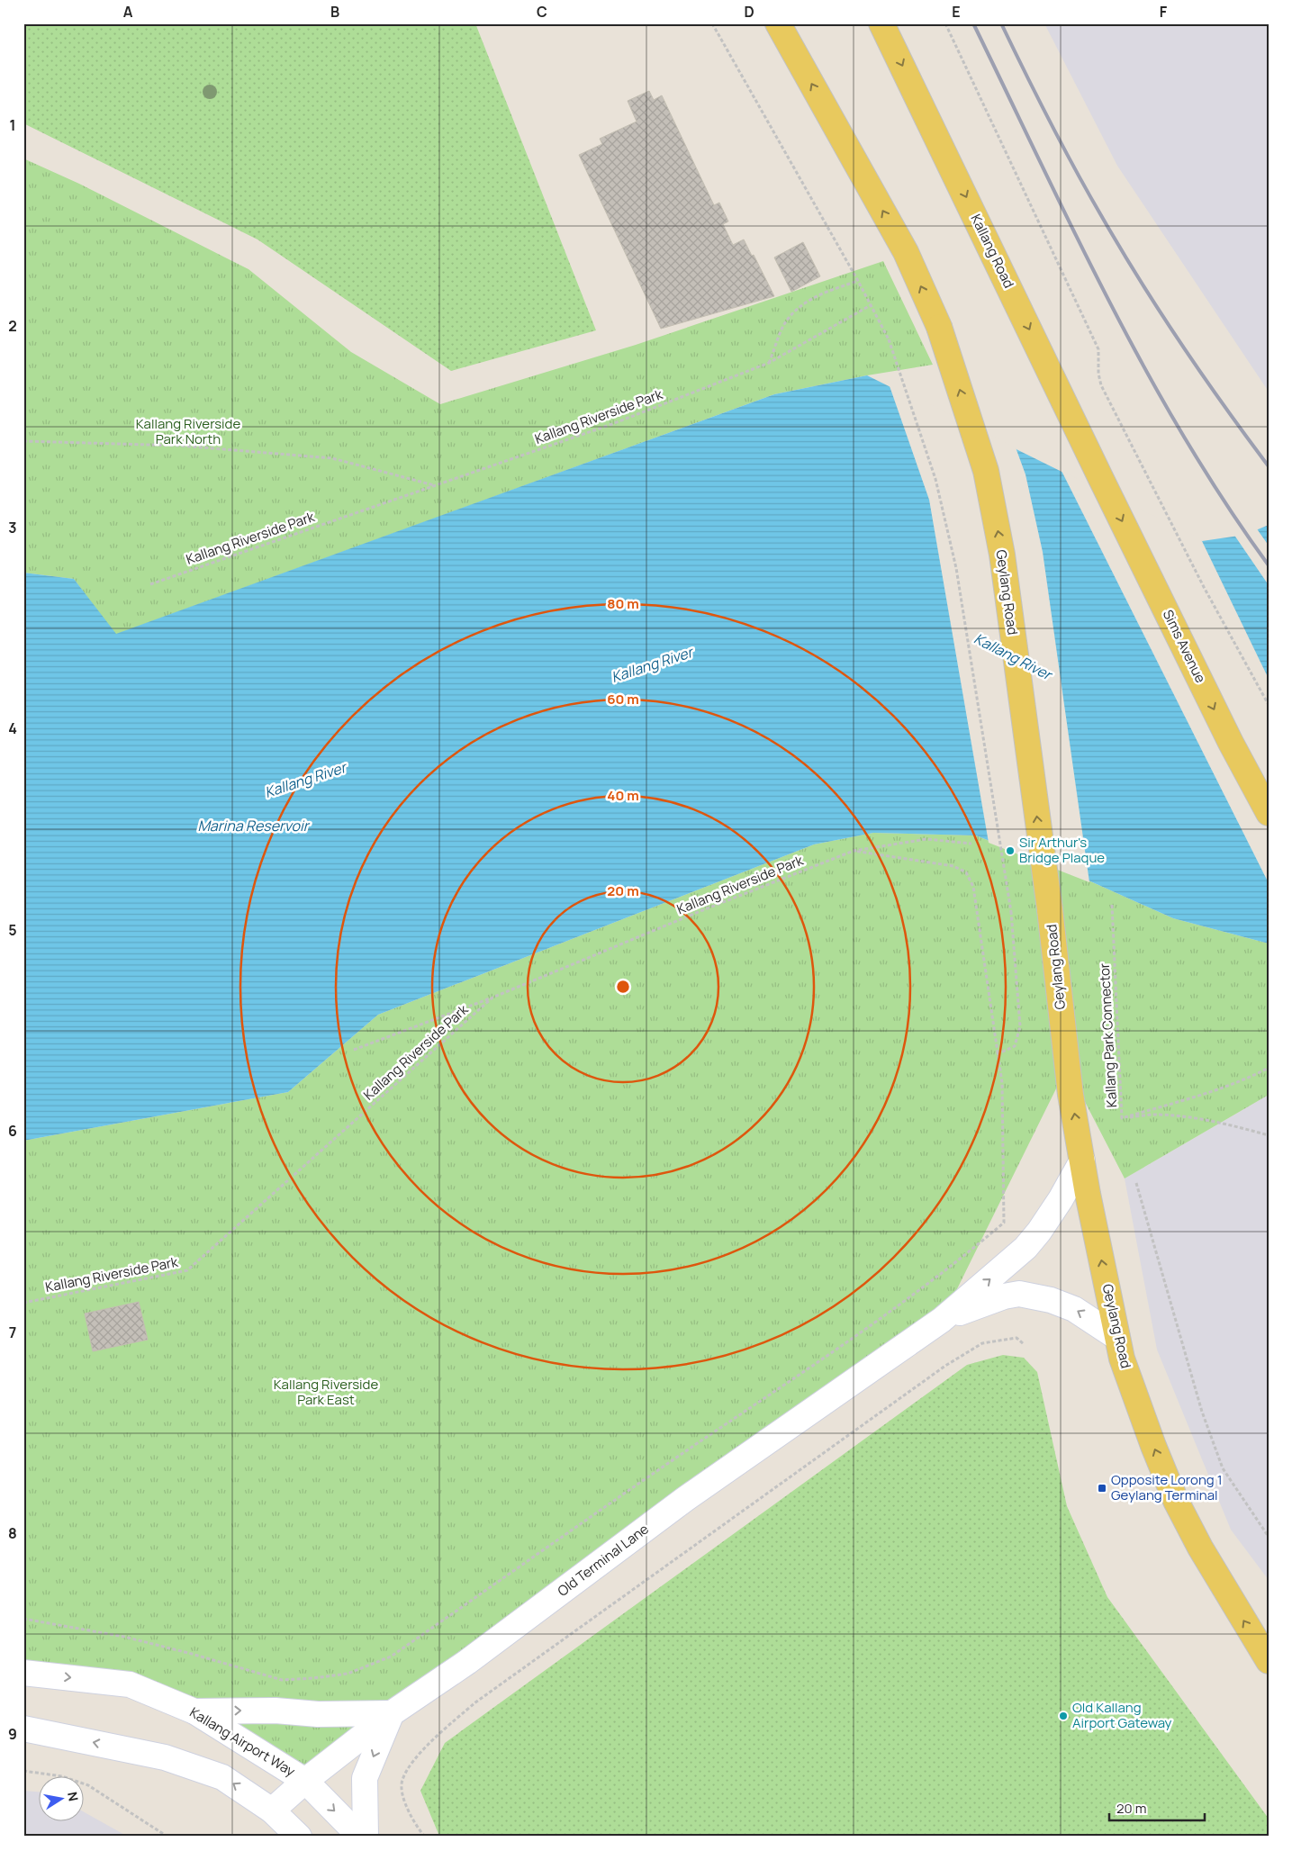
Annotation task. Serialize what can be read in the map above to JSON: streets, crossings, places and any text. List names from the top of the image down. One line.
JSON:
{"streets":{"main road":["Kallang Road","Geylang Road","Sims Avenue"],"street":["Old Terminal Lane","Kallang Airport Way"],"path":["Kallang Riverside Park","Kallang Park Connector"]},"crossings":[["Kallang Road","Sims Avenue"],["Geylang Road","Old Terminal Lane"],["Old Terminal Lane","Kallang Airport Way"]],"one_way":["Kallang Road","Geylang Road","Sims Avenue"],"water":["Kallang River","Marina Reservoir"],"parks":["Kallang Riverside Park North","Kallang Riverside Park East"],"places":{"other":["Sir Arthur's Bridge Plaque","Old Kallang Airport Gateway"],"transit":["Opposite Lorong 1 Geylang Terminal"]},"scale_bar":"20 m","north":"right","grid":{"columns":["A","B","C","D","E","F"],"rows":["1","2","3","4","5","6","7","8","9"]},"rings":["80 m","60 m","40 m","20 m"]}
